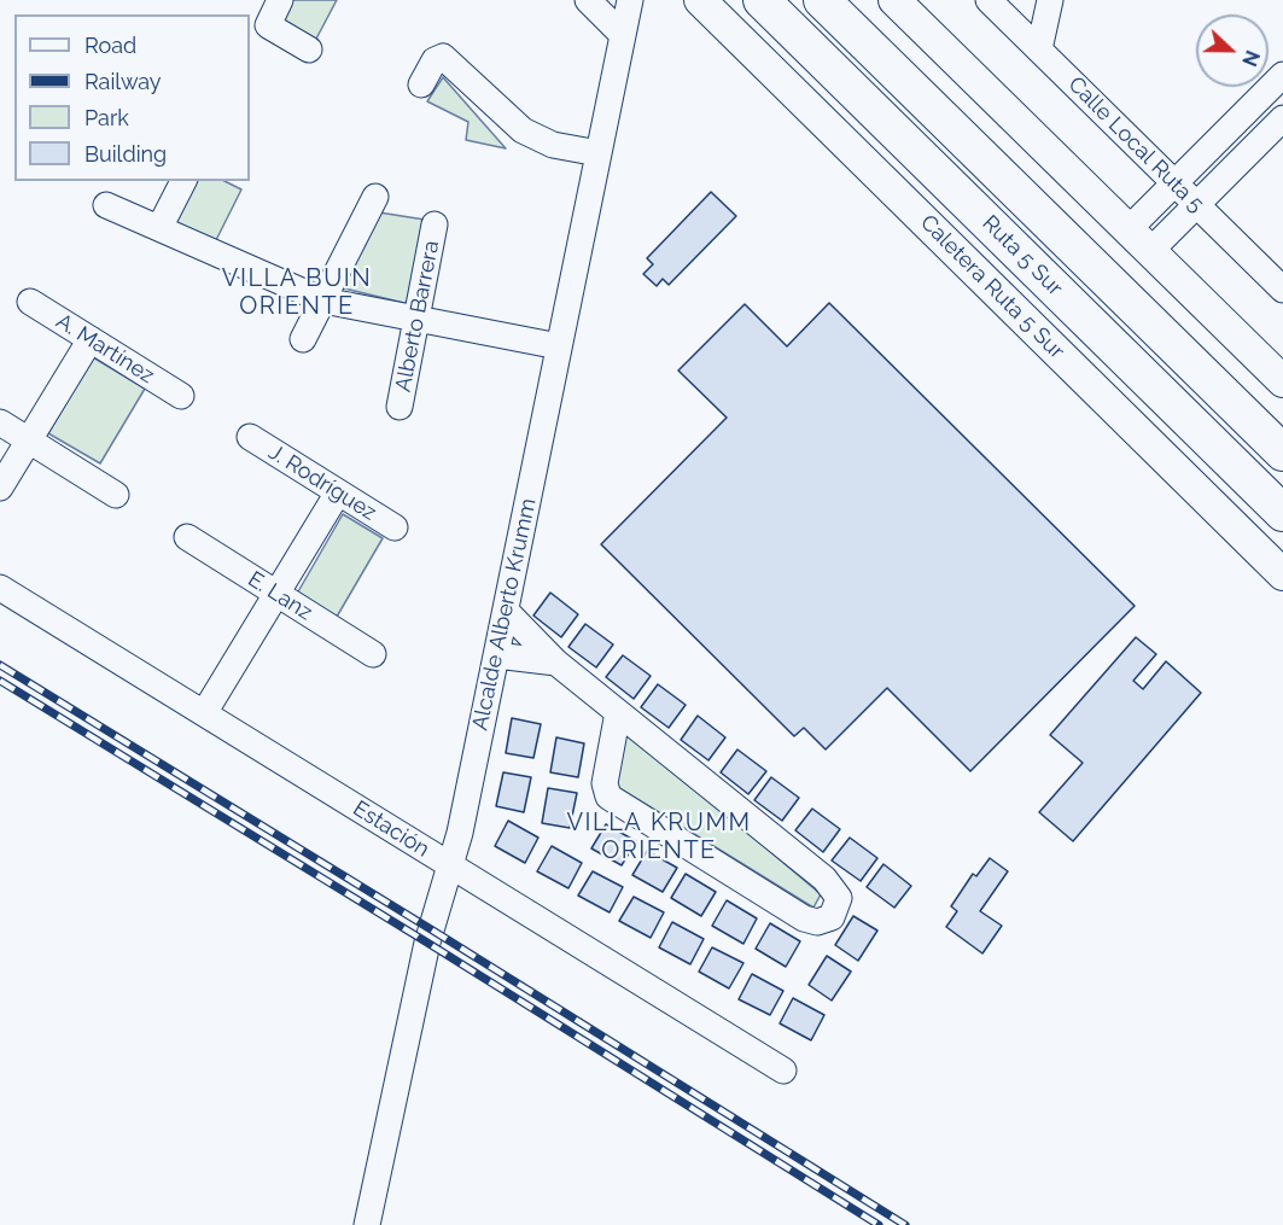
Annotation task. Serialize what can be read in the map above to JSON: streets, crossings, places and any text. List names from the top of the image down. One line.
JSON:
{"streets":{"highway":["Ruta 5 Sur"],"main road":["Caletera Ruta 5 Sur"],"street":["Calle Local Ruta 5","Alberto Barrera","A. Martínez","J. Rodríguez","E. Lanz","Alcalde Alberto Krumm","Estación"]},"crossings":[["Alcalde Alberto Krumm","Estación"]],"districts":["VILLA BUIN ORIENTE","VILLA KRUMM ORIENTE"],"legend":["Road","Railway","Park","Building"],"north":"right"}
